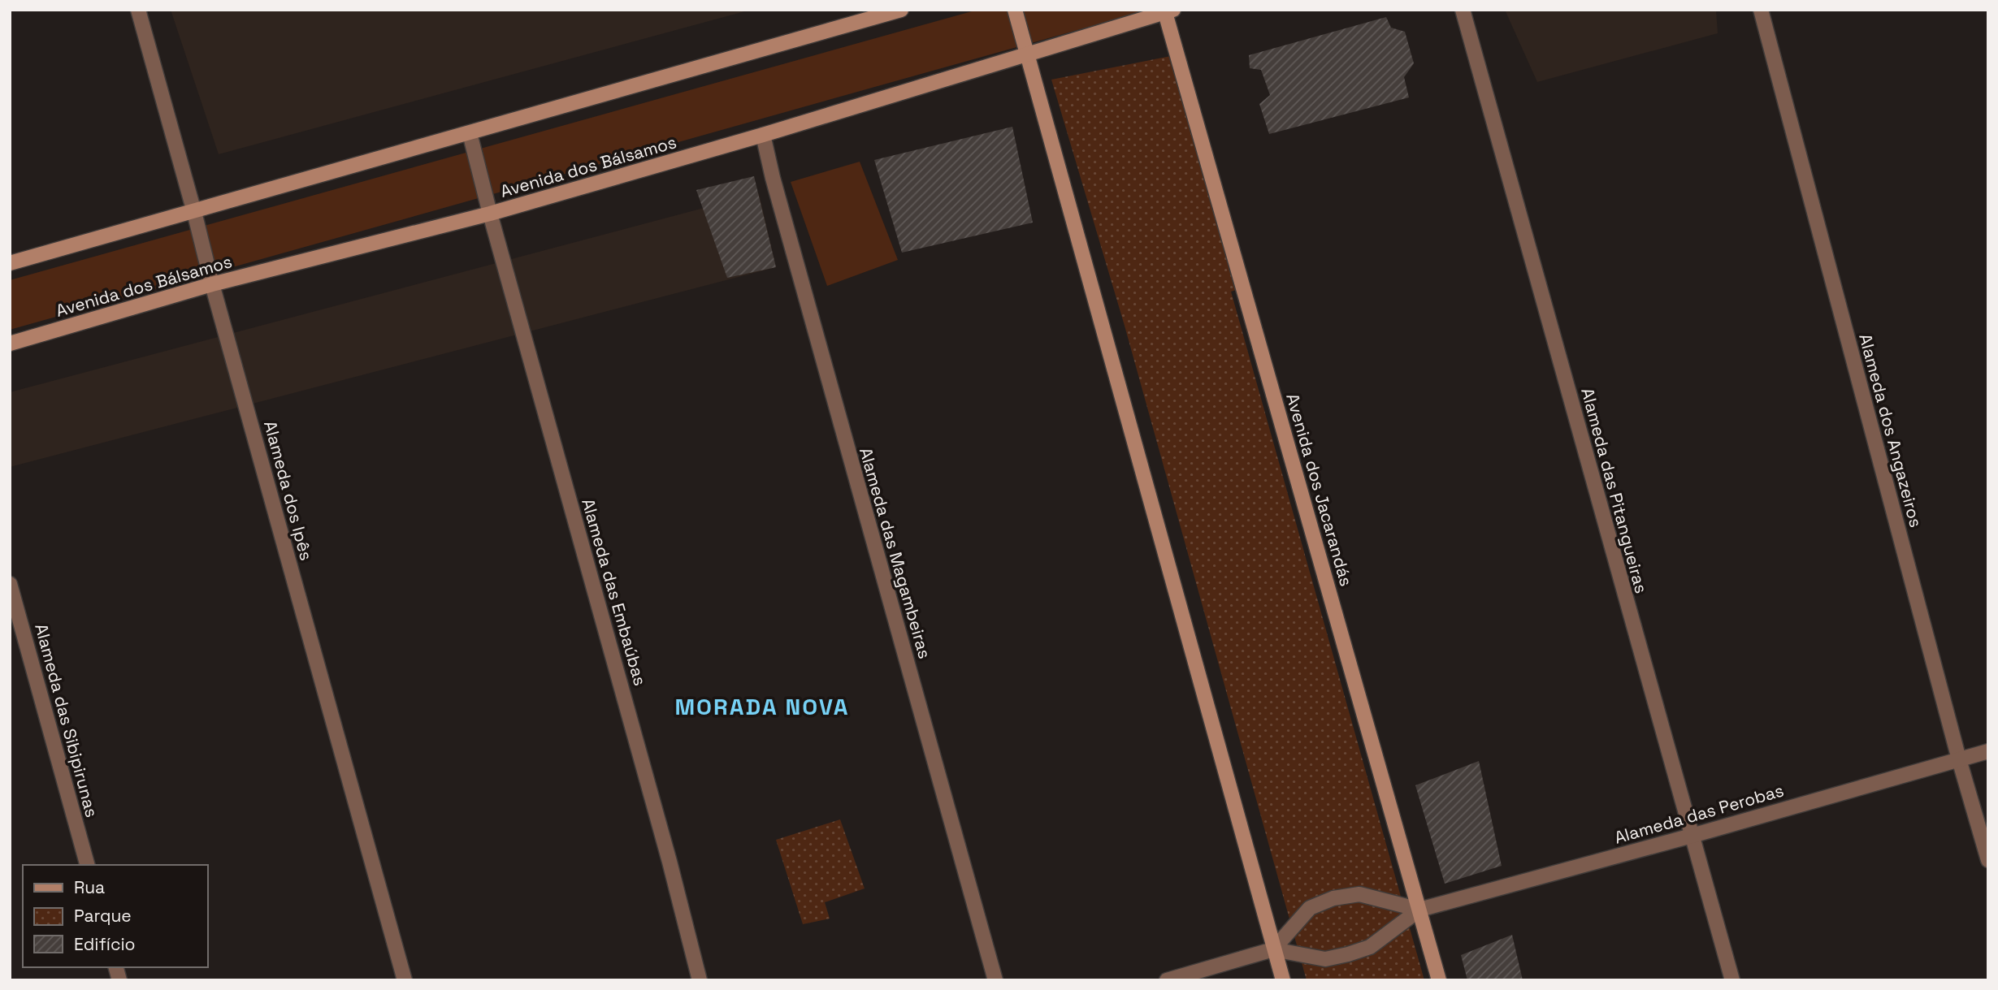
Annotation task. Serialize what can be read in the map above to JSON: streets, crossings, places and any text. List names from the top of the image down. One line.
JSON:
{"streets":{"street":["Avenida dos Bálsamos","Alameda dos Angazeiros","Avenida dos Jacarandás","Alameda dos Ipês","Alameda das Pitangueiras","Alameda das Magambeiras","Alameda das Embaúbas","Alameda das Sibipirunas","Alameda das Perobas"]},"crossings":[["Avenida dos Bálsamos","Avenida dos Jacarandás"],["Avenida dos Bálsamos","Alameda dos Ipês"],["Avenida dos Bálsamos","Alameda das Magambeiras"],["Avenida dos Bálsamos","Alameda das Embaúbas"],["Alameda dos Angazeiros","Alameda das Perobas"],["Avenida dos Jacarandás","Alameda das Perobas"],["Alameda das Pitangueiras","Alameda das Perobas"]],"districts":["MORADA NOVA"],"legend":["Rua","Parque","Edifício"]}
